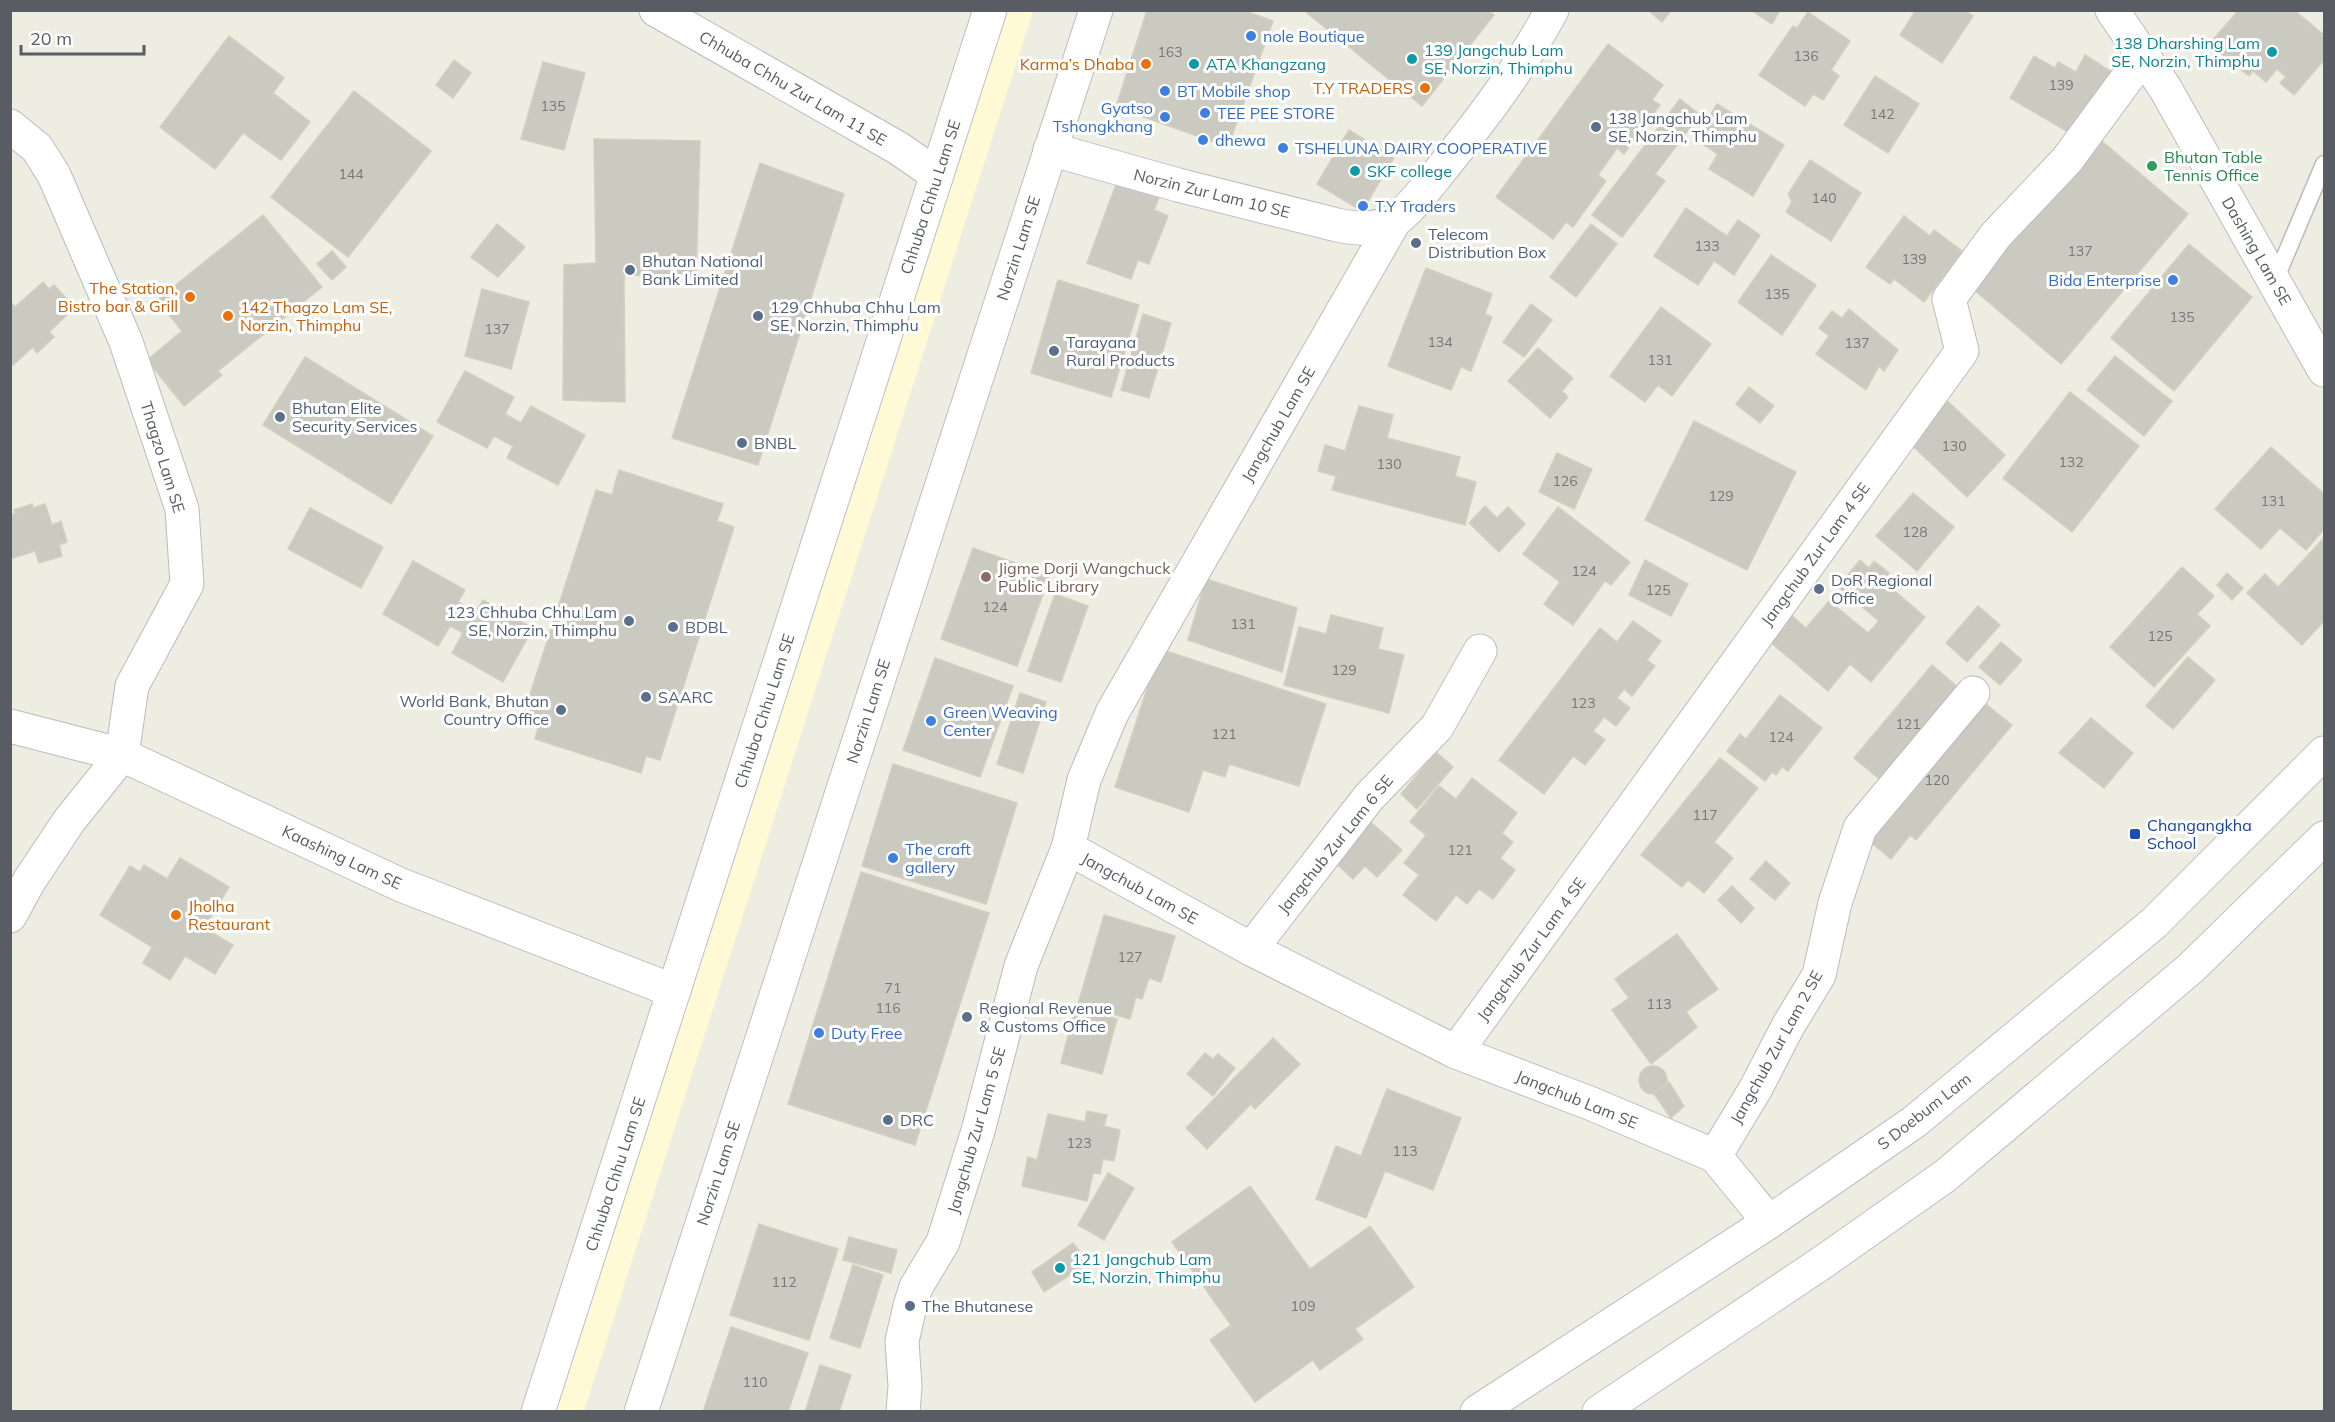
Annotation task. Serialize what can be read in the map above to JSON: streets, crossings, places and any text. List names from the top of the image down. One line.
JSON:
{"streets":{"street":["Chhuba Chhu Zur Lam 11 SE","Norzin Zur Lam 10 SE","Chhuba Chhu Lam SE","Norzin Lam SE","Dashing Lam SE","Jangchub Lam SE","Thagzo Lam SE","Jangchub Zur Lam 4 SE","Jangchub Zur Lam 6 SE","Kaashing Lam SE","Jangchub Zur Lam 2 SE","S Doebum Lam","Jangchub Zur Lam 5 SE"]},"crossings":[["Chhuba Chhu Zur Lam 11 SE","Chhuba Chhu Lam SE"],["Norzin Zur Lam 10 SE","Norzin Lam SE"],["Norzin Zur Lam 10 SE","Jangchub Lam SE"],["Chhuba Chhu Lam SE","Kaashing Lam SE"],["Dashing Lam SE","Jangchub Zur Lam 4 SE"],["Jangchub Lam SE","Jangchub Zur Lam 4 SE"],["Jangchub Lam SE","Jangchub Zur Lam 6 SE"],["Jangchub Lam SE","Jangchub Zur Lam 2 SE"],["Jangchub Lam SE","S Doebum Lam"],["Jangchub Lam SE","Jangchub Zur Lam 5 SE"],["Thagzo Lam SE","Kaashing Lam SE"]],"places":{"other":["nole Boutique","138 Dharshing Lam SE, Norzin, Thimphu","139 Jangchub Lam SE, Norzin, Thimphu","Karma’s Dhaba","ATA Khangzang","T.Y TRADERS","BT Mobile shop","TEE PEE STORE","Gyatso Tshongkhang","138 Jangchub Lam SE, Norzin, Thimphu","dhewa","TSHELUNA DAIRY COOPERATIVE","Bhutan Table Tennis Office","SKF college","T.Y Traders","Telecom Distribution Box","Bhutan National Bank Limited","Bida Enterprise","The Station, Bistro bar & Grill","142 Thagzo Lam SE, Norzin, Thimphu","129 Chhuba Chhu Lam SE, Norzin, Thimphu","Tarayana Rural Products","Bhutan Elite Security Services","BNBL","Jigme Dorji Wangchuck Public Library","DoR Regional Office","123 Chhuba Chhu Lam SE, Norzin, Thimphu","BDBL","SAARC","World Bank, Bhutan Country Office","Green Weaving Center","The craft gallery","Jholha Restaurant","Regional Revenue & Customs Office","Duty Free","DRC","121 Jangchub Lam SE, Norzin, Thimphu","The Bhutanese"],"transit":["Changangkha School"]},"house_numbers":["163","136","139","135","142","144","140","133","137","139","135","135","137","134","137","131","130","132","130","126","129","131","128","124","125","124","131","125","129","123","121","121","124","120","117","121","127","71","113","116","123","113","112","109","110"],"scale_bar":"20 m"}
